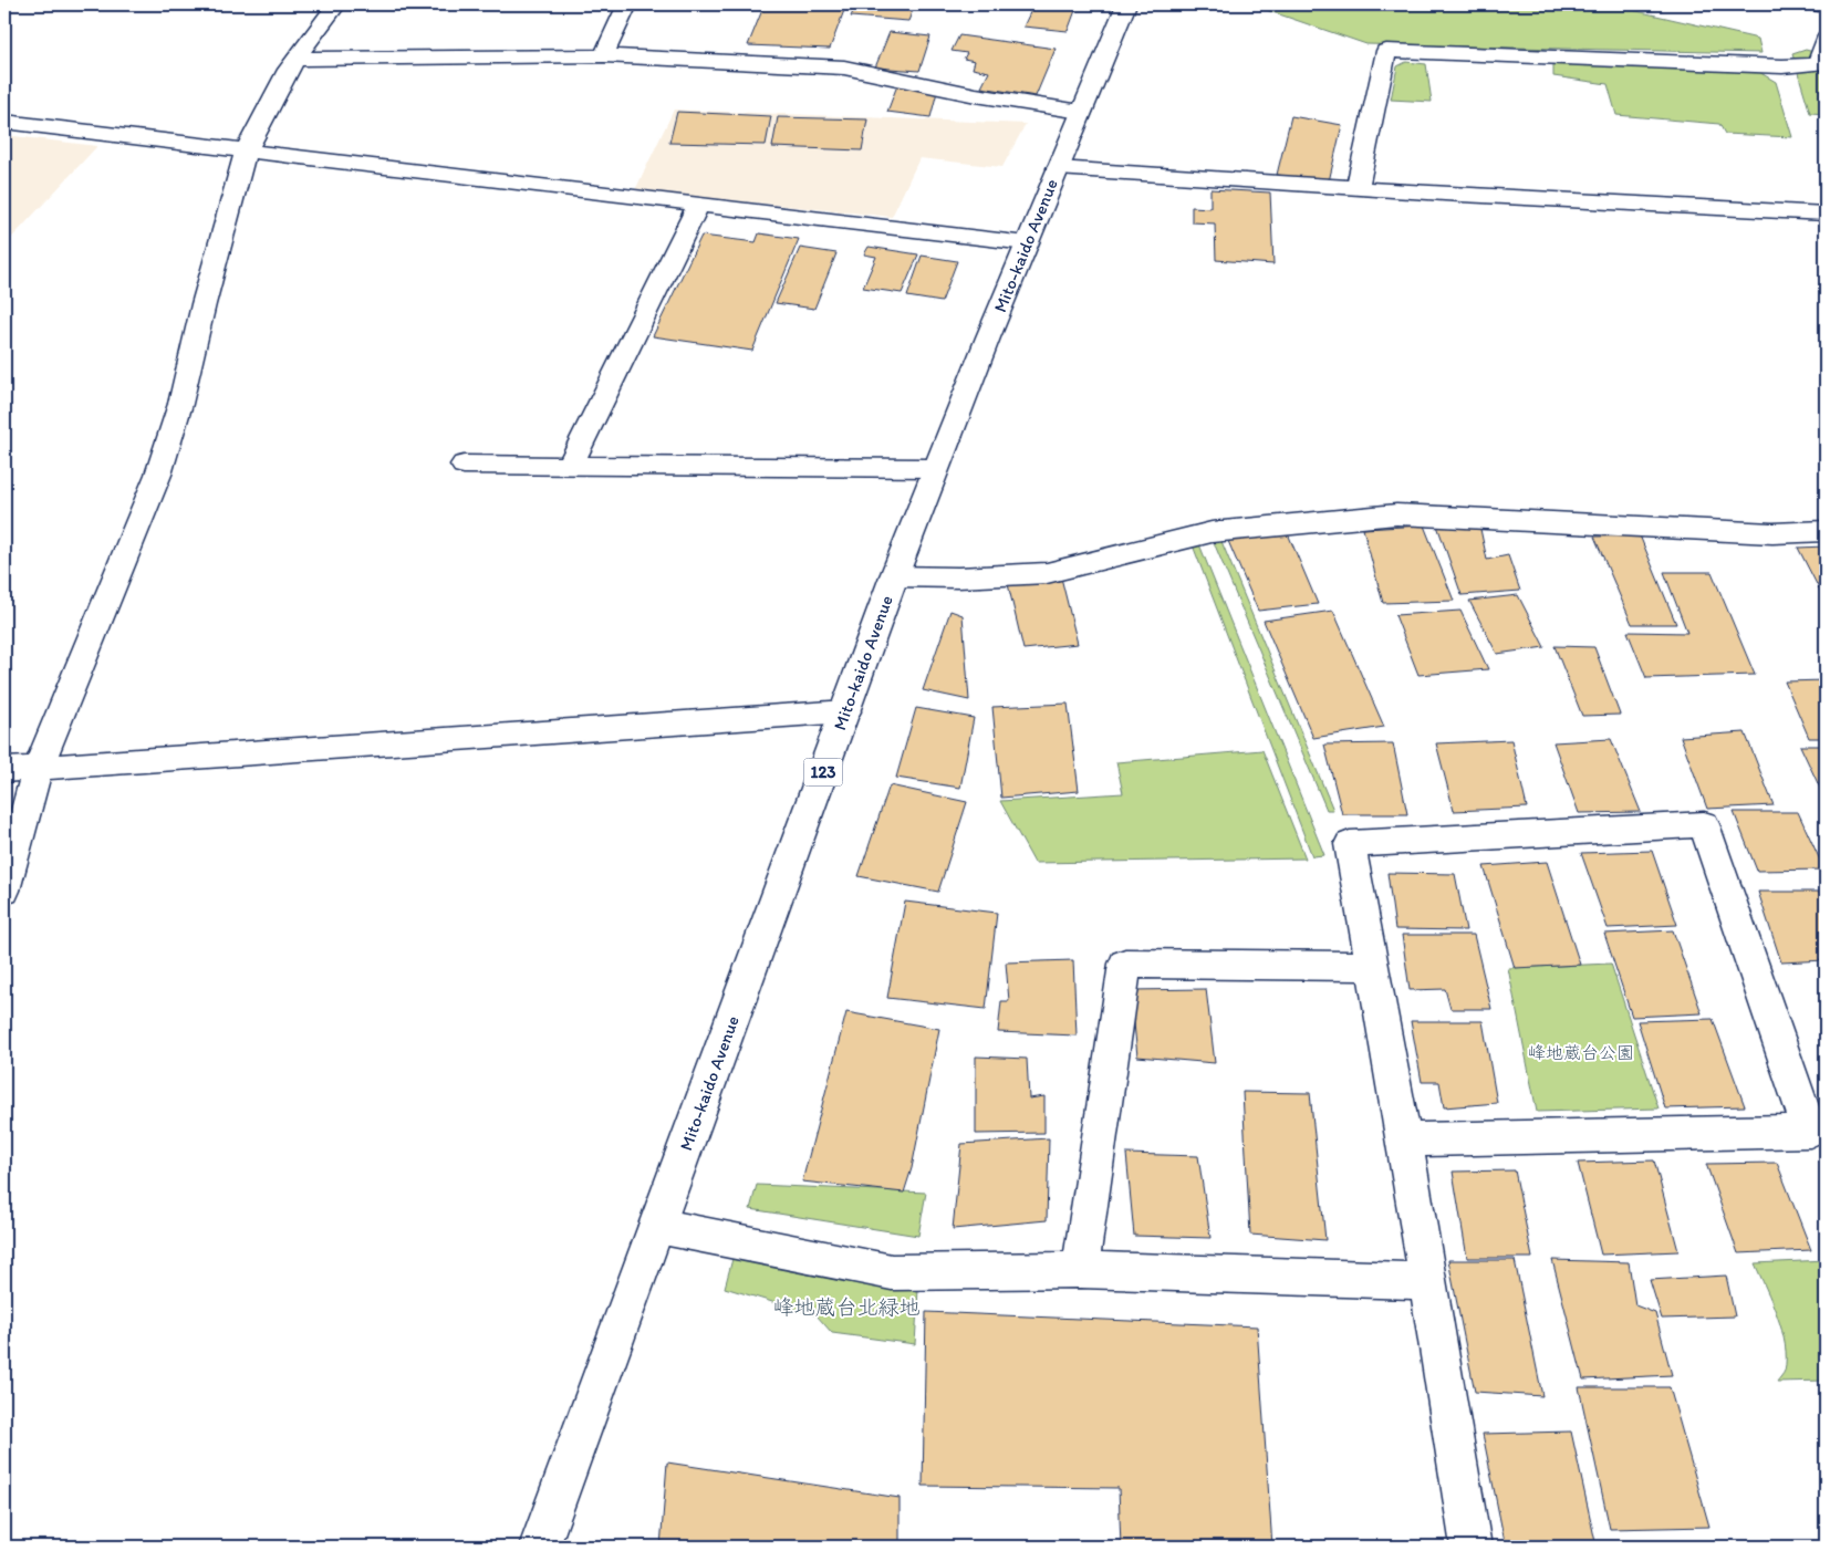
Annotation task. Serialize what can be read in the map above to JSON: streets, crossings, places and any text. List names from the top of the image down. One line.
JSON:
{"streets":{"main road":["Mito-kaido Avenue","123"]},"parks":["峰地蔵台公園","峰地蔵台北緑地"]}
